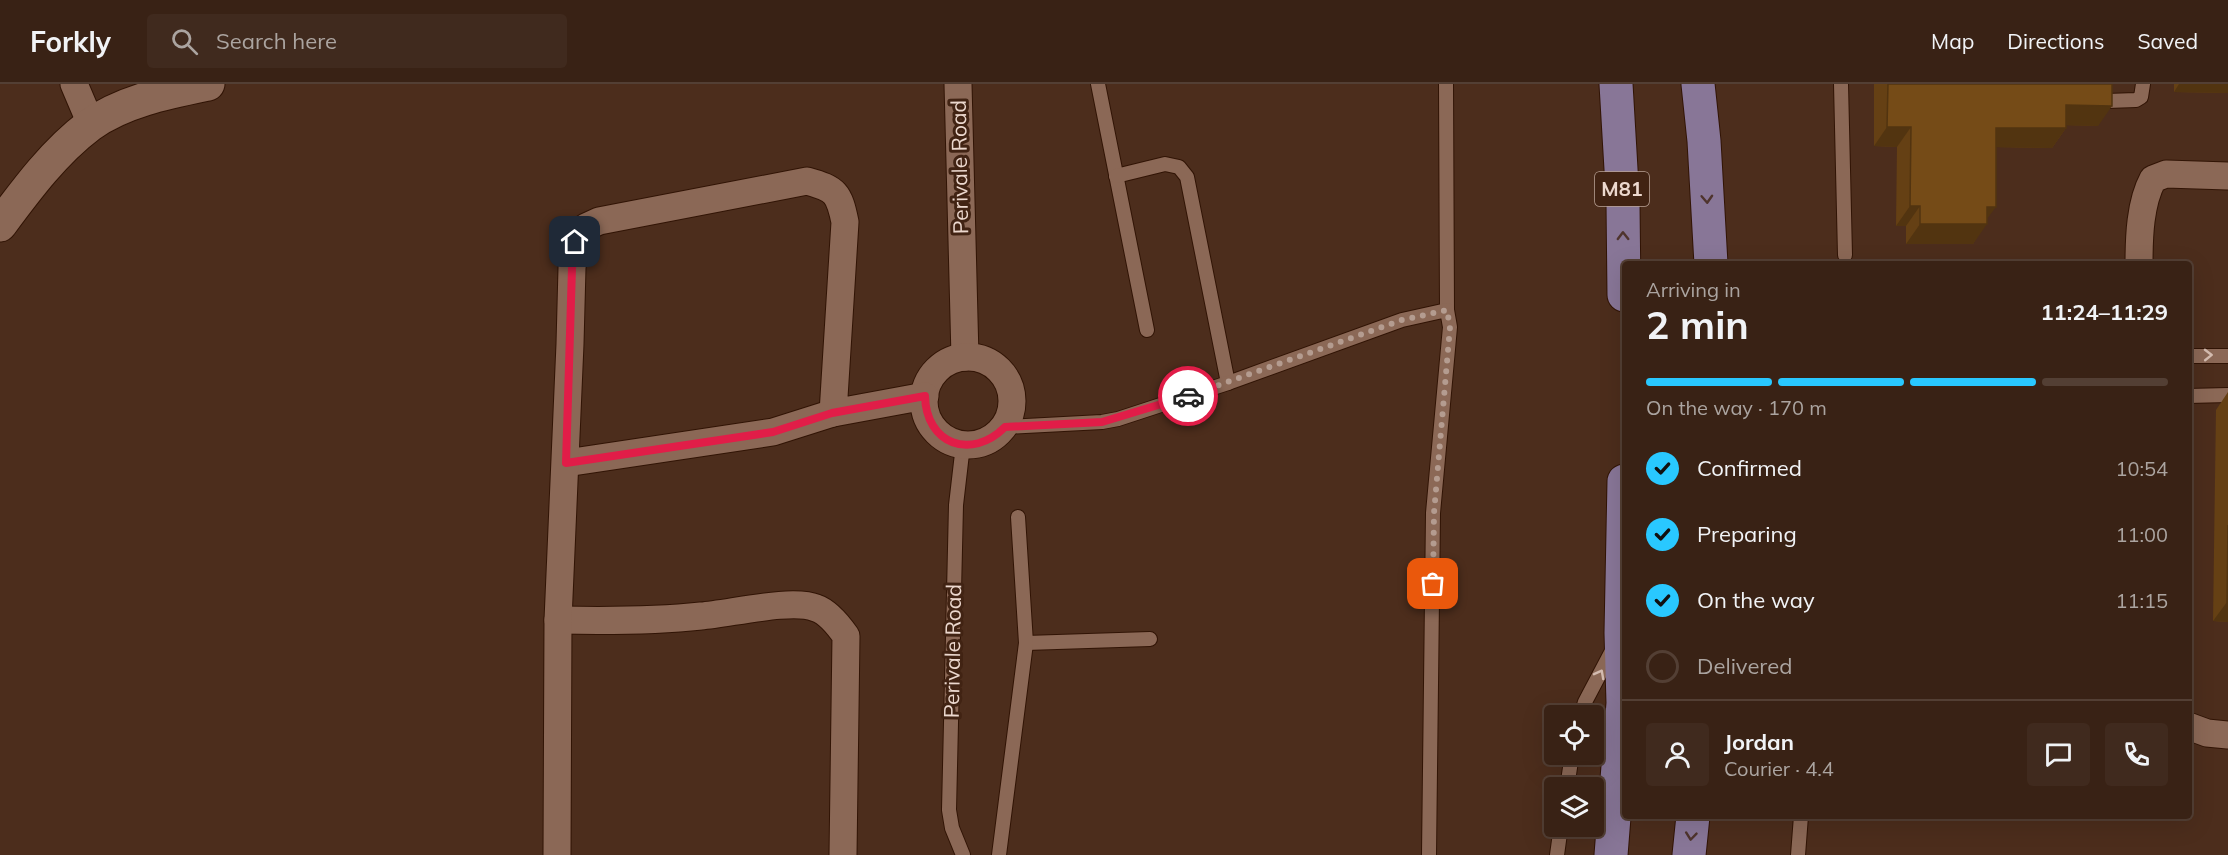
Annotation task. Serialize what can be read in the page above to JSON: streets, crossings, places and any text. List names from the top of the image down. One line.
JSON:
{"streets":{"main road":["M81"],"street":["Perivale Road"]},"page":{"header":"Forkly","search":"Search here","nav":["Map","Directions","Saved"],"heading":["2 min","Arriving in","11:24–11:29"],"panel":["Jordan","Courier · 4.4"],"bar":"On the way · 170 m","list":[["Confirmed","10:54"],["Preparing","11:00"],["On the way","11:15"],"Delivered"]}}
